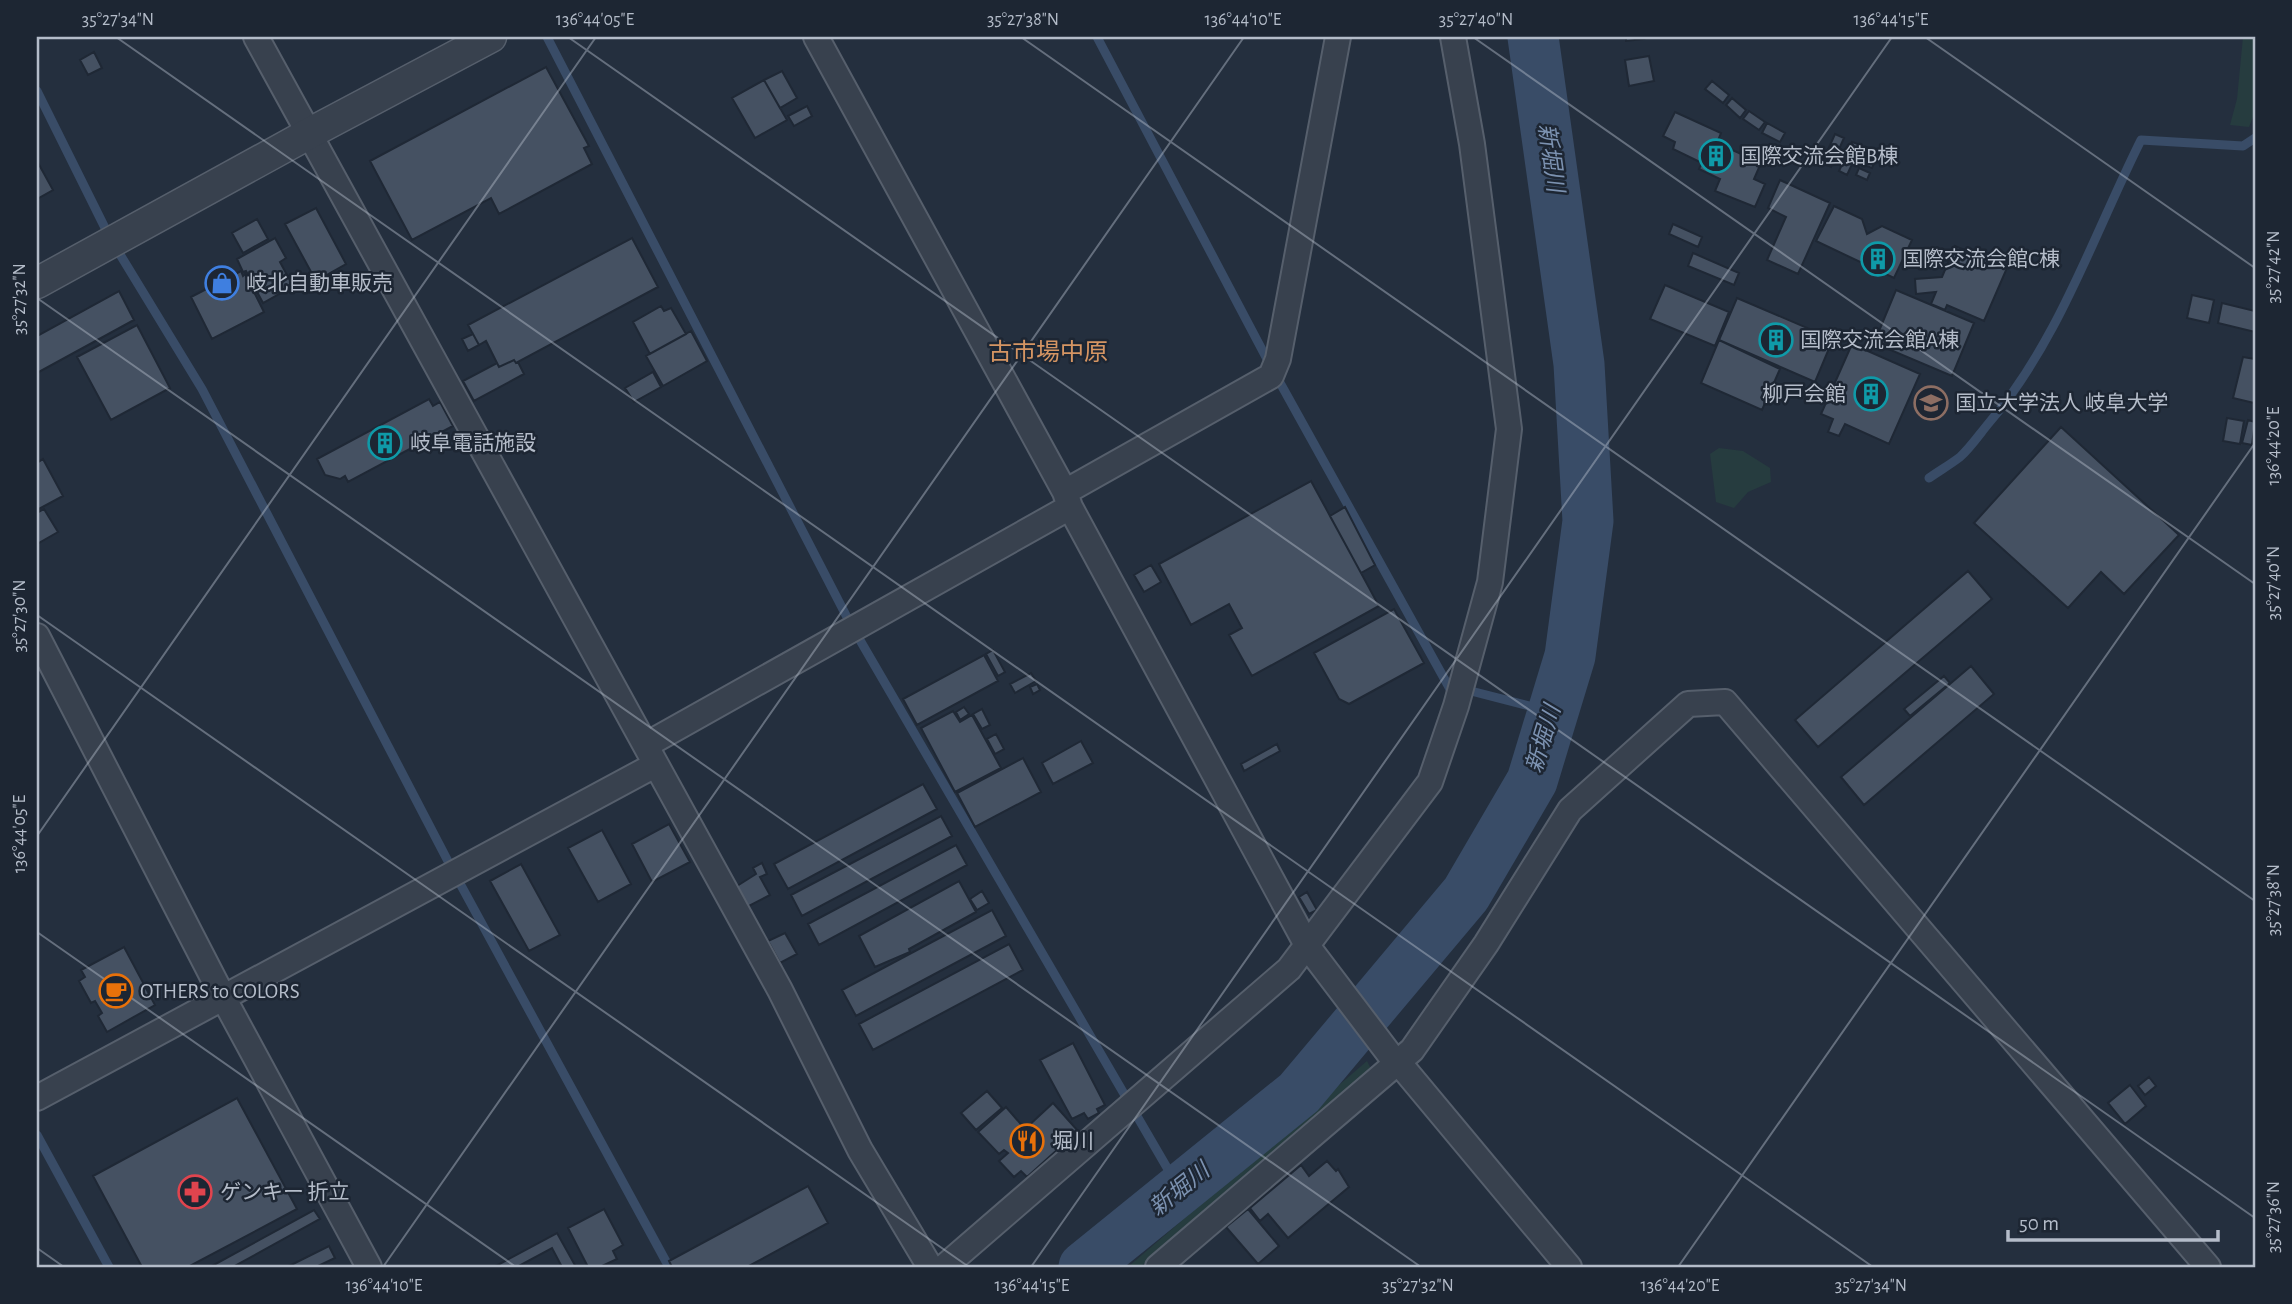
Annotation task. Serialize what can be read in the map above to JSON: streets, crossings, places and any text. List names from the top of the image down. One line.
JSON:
{"districts":["古市場中原"],"water":["新堀川"],"places":{"building":["国際交流会館B棟","国際交流会館C棟","国際交流会館A棟","柳戸会館","岐阜電話施設"],"shop":["岐北自動車販売"],"school or university":["国立大学法人 岐阜大学"],"cafe":["OTHERS to COLORS"],"restaurant":["堀川"],"pharmacy":["ゲンキー 折立"]},"scale_bar":"50 m","coordinates":["35°27'34\"N","136°44'05\"E","35°27'38\"N","136°44'10\"E","35°27'40\"N","136°44'15\"E","35°27'42\"N","35°27'32\"N","136°44'20\"E","35°27'30\"N","35°27'36\"N"]}
